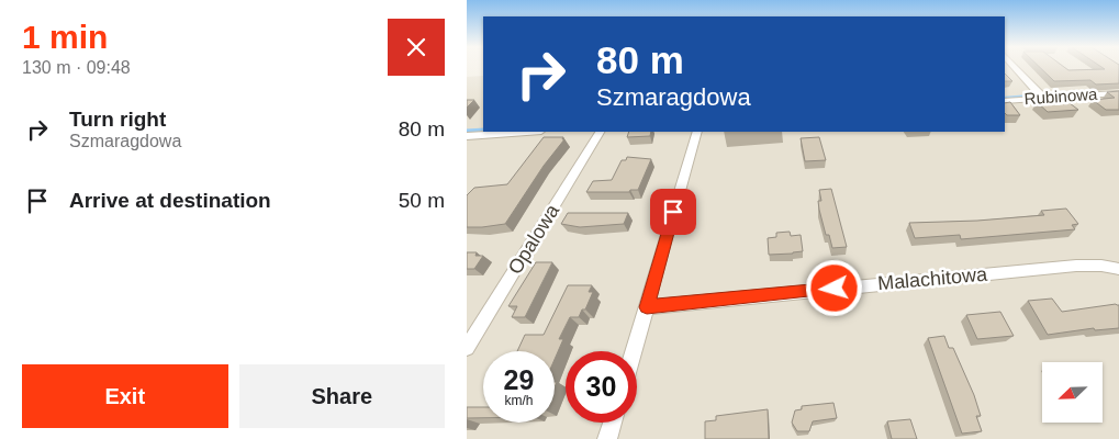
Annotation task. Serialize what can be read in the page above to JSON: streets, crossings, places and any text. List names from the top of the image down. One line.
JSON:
{"streets":{"street":["Rubinowa","Opalowa","Malachitowa"]},"north":"bottom left","page":{"heading":["1 min","130 m · 09:48"],"turn":["80 m","Szmaragdowa"],"list":[{"name":"Turn right","note":"Szmaragdowa","value":"80 m"},{"name":"Arrive at destination","value":"50 m"}],"speed":"29 km/h","limit":"30","buttons":["Exit","Share"]}}
